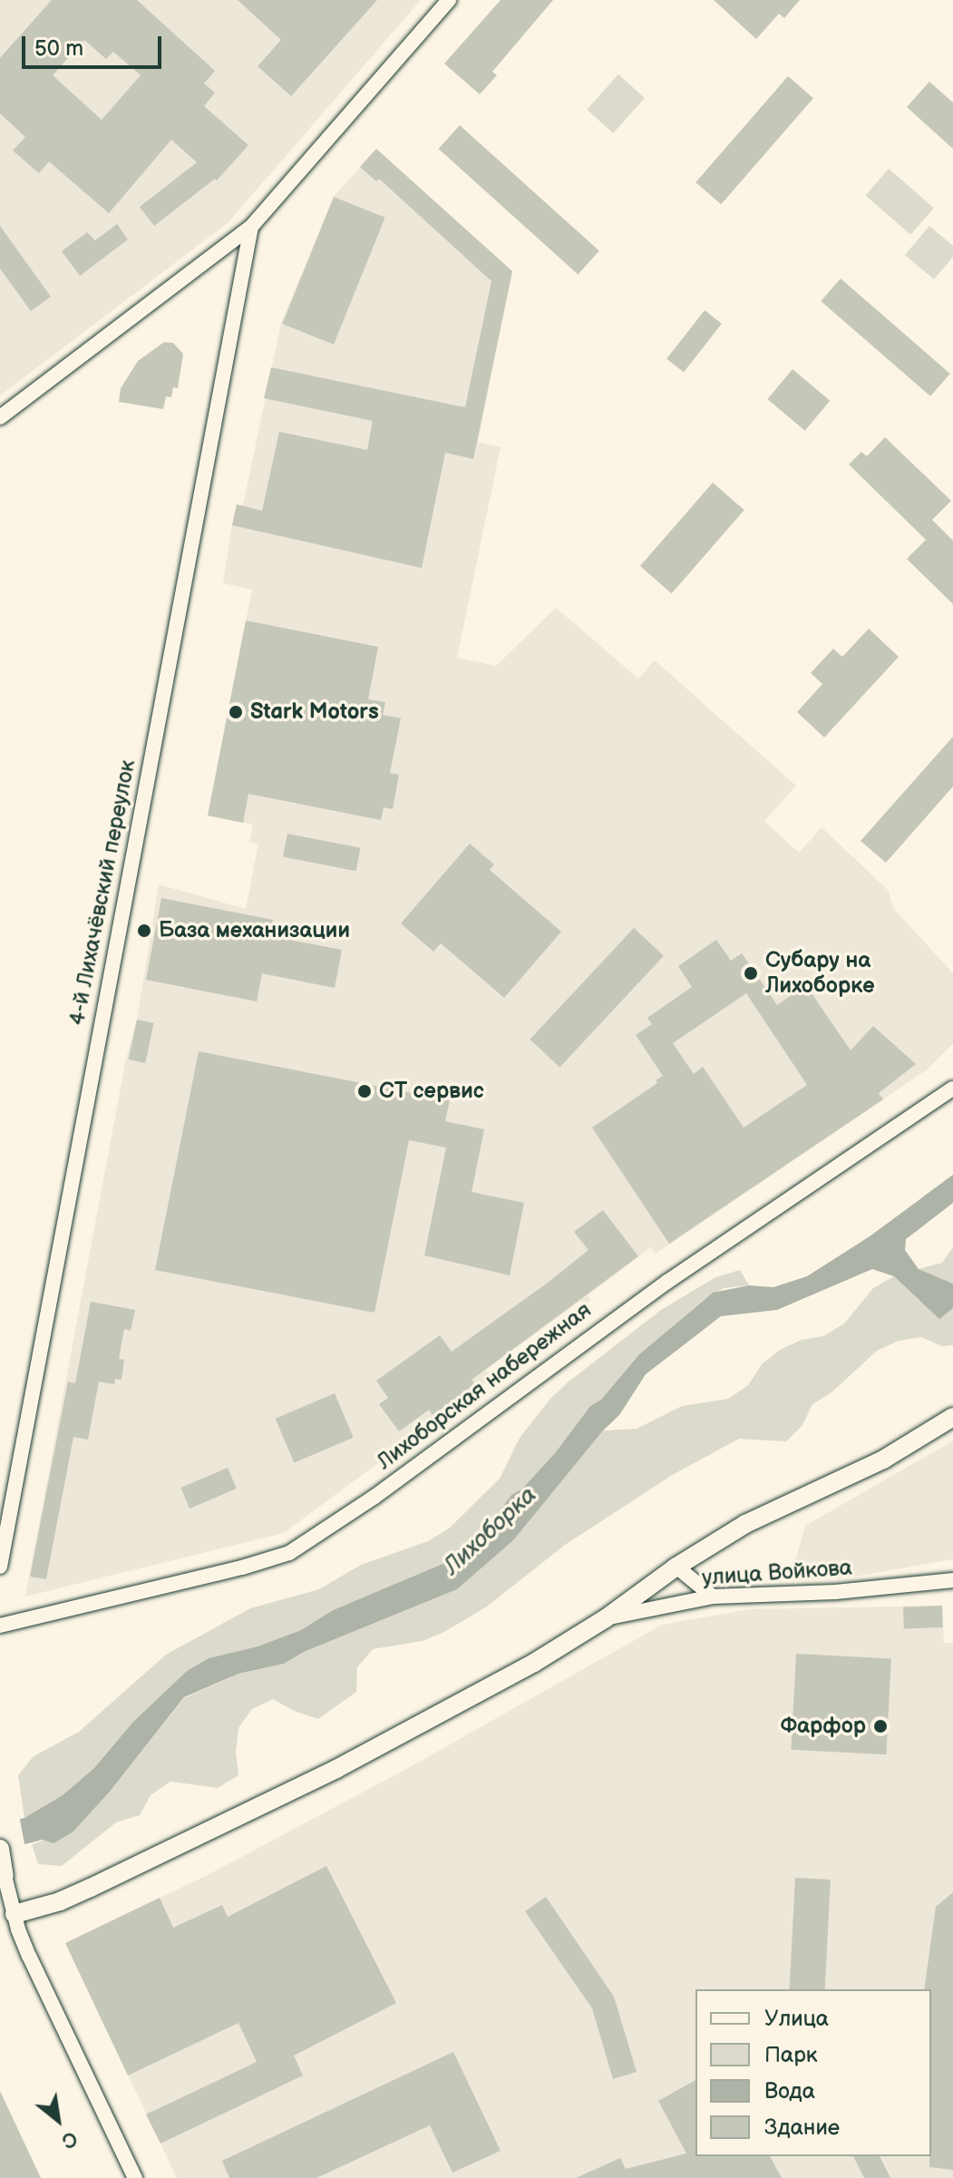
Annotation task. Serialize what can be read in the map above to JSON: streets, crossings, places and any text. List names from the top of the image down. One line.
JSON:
{"streets":{"street":["4-й Лихачёвский переулок","Лихоборская набережная","улица Войкова"]},"water":["Лихоборка"],"places":["Stark Motors","База механизации","Субару на Лихоборке","СТ сервис","Фарфор"],"legend":["Улица","Парк","Вода","Здание"],"scale_bar":"50 m","north":"bottom right"}
